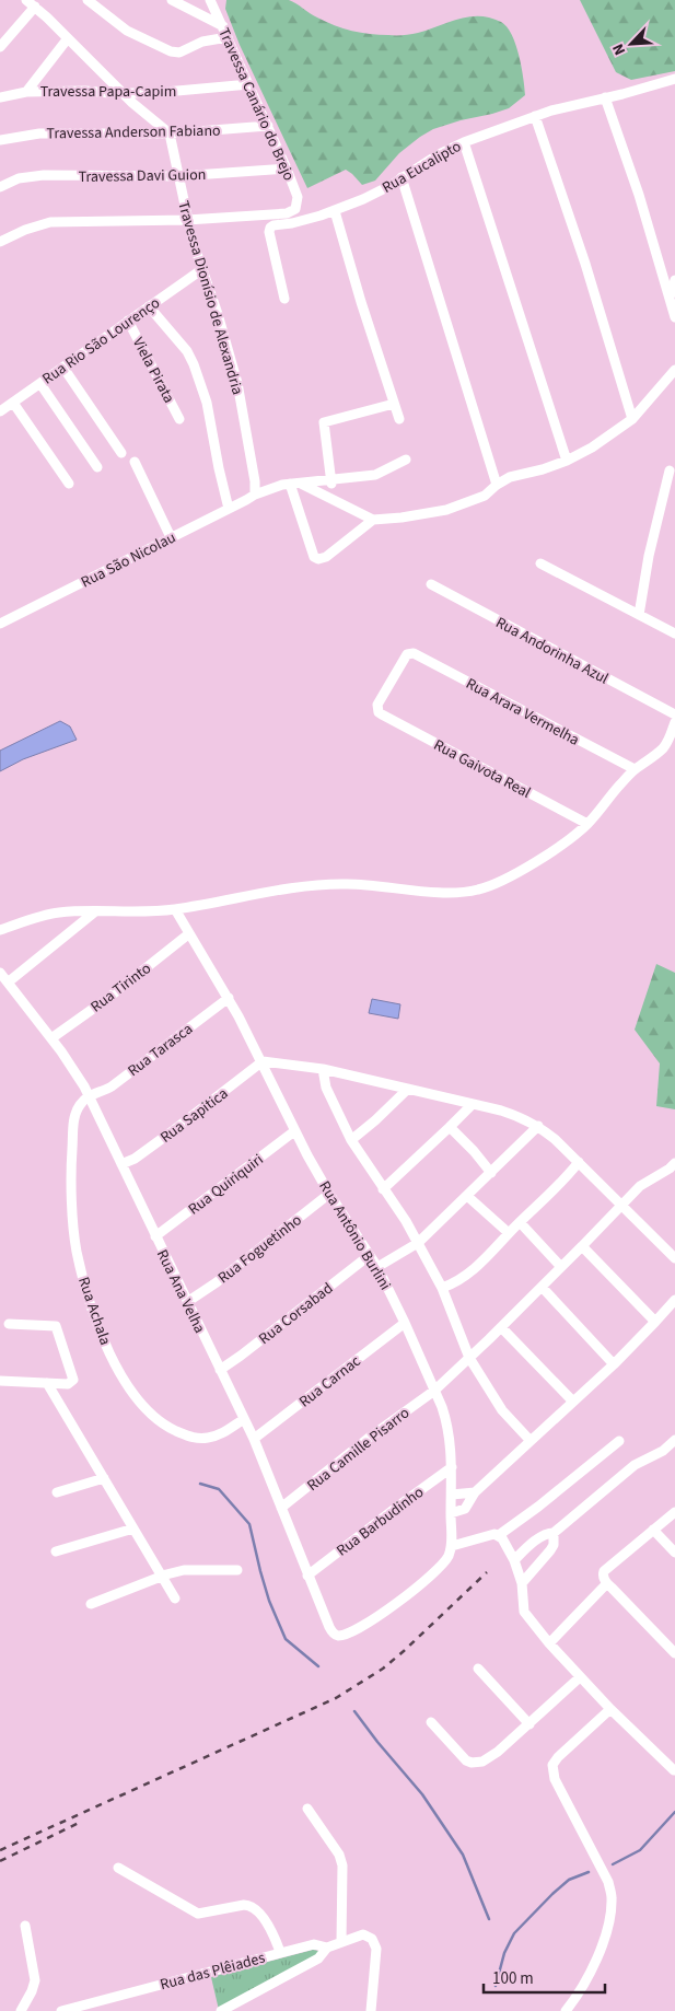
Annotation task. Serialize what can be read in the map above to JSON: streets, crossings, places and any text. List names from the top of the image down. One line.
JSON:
{"streets":{"street":["Travessa Papa-Capim","Travessa Canário do Brejo","Travessa Anderson Fabiano","Rua Eucalipto","Travessa Davi Guion","Travessa Dionísio de Alexandria","Rua Rio São Lourenço","Viela Pirata","Rua São Nicolau","Rua Andorinha Azul","Rua Arara Vermelha","Rua Gaivota Real","Rua Tirinto","Rua Tarasca","Rua Sapitica","Rua Quiriquiri","Rua Antônio Burlini","Rua Foguetinho","Rua Ana Velha","Rua Achala","Rua Corsabad","Rua Carnac","Rua Camille Pisarro","Rua Barbudinho","Rua das Plêiades"]},"crossings":[["Travessa Papa-Capim","Travessa Canário do Brejo"],["Travessa Canário do Brejo","Travessa Anderson Fabiano"],["Travessa Canário do Brejo","Travessa Davi Guion"],["Travessa Anderson Fabiano","Travessa Dionísio de Alexandria"],["Travessa Davi Guion","Travessa Dionísio de Alexandria"],["Travessa Dionísio de Alexandria","Rua Rio São Lourenço"],["Travessa Dionísio de Alexandria","Rua São Nicolau"],["Rua Rio São Lourenço","Viela Pirata"],["Rua Arara Vermelha","Rua Gaivota Real"],["Rua Tirinto","Rua Antônio Burlini"],["Rua Tirinto","Rua Ana Velha"],["Rua Tarasca","Rua Antônio Burlini"],["Rua Tarasca","Rua Ana Velha"],["Rua Tarasca","Rua Achala"],["Rua Sapitica","Rua Antônio Burlini"],["Rua Sapitica","Rua Ana Velha"],["Rua Quiriquiri","Rua Antônio Burlini"],["Rua Quiriquiri","Rua Ana Velha"],["Rua Antônio Burlini","Rua Foguetinho"],["Rua Antônio Burlini","Rua Ana Velha"],["Rua Antônio Burlini","Rua Corsabad"],["Rua Antônio Burlini","Rua Carnac"],["Rua Antônio Burlini","Rua Camille Pisarro"],["Rua Antônio Burlini","Rua Barbudinho"],["Rua Foguetinho","Rua Ana Velha"],["Rua Ana Velha","Rua Achala"],["Rua Ana Velha","Rua Corsabad"],["Rua Ana Velha","Rua Carnac"],["Rua Ana Velha","Rua Camille Pisarro"],["Rua Ana Velha","Rua Barbudinho"]],"scale_bar":"100 m","north":"bottom left"}
